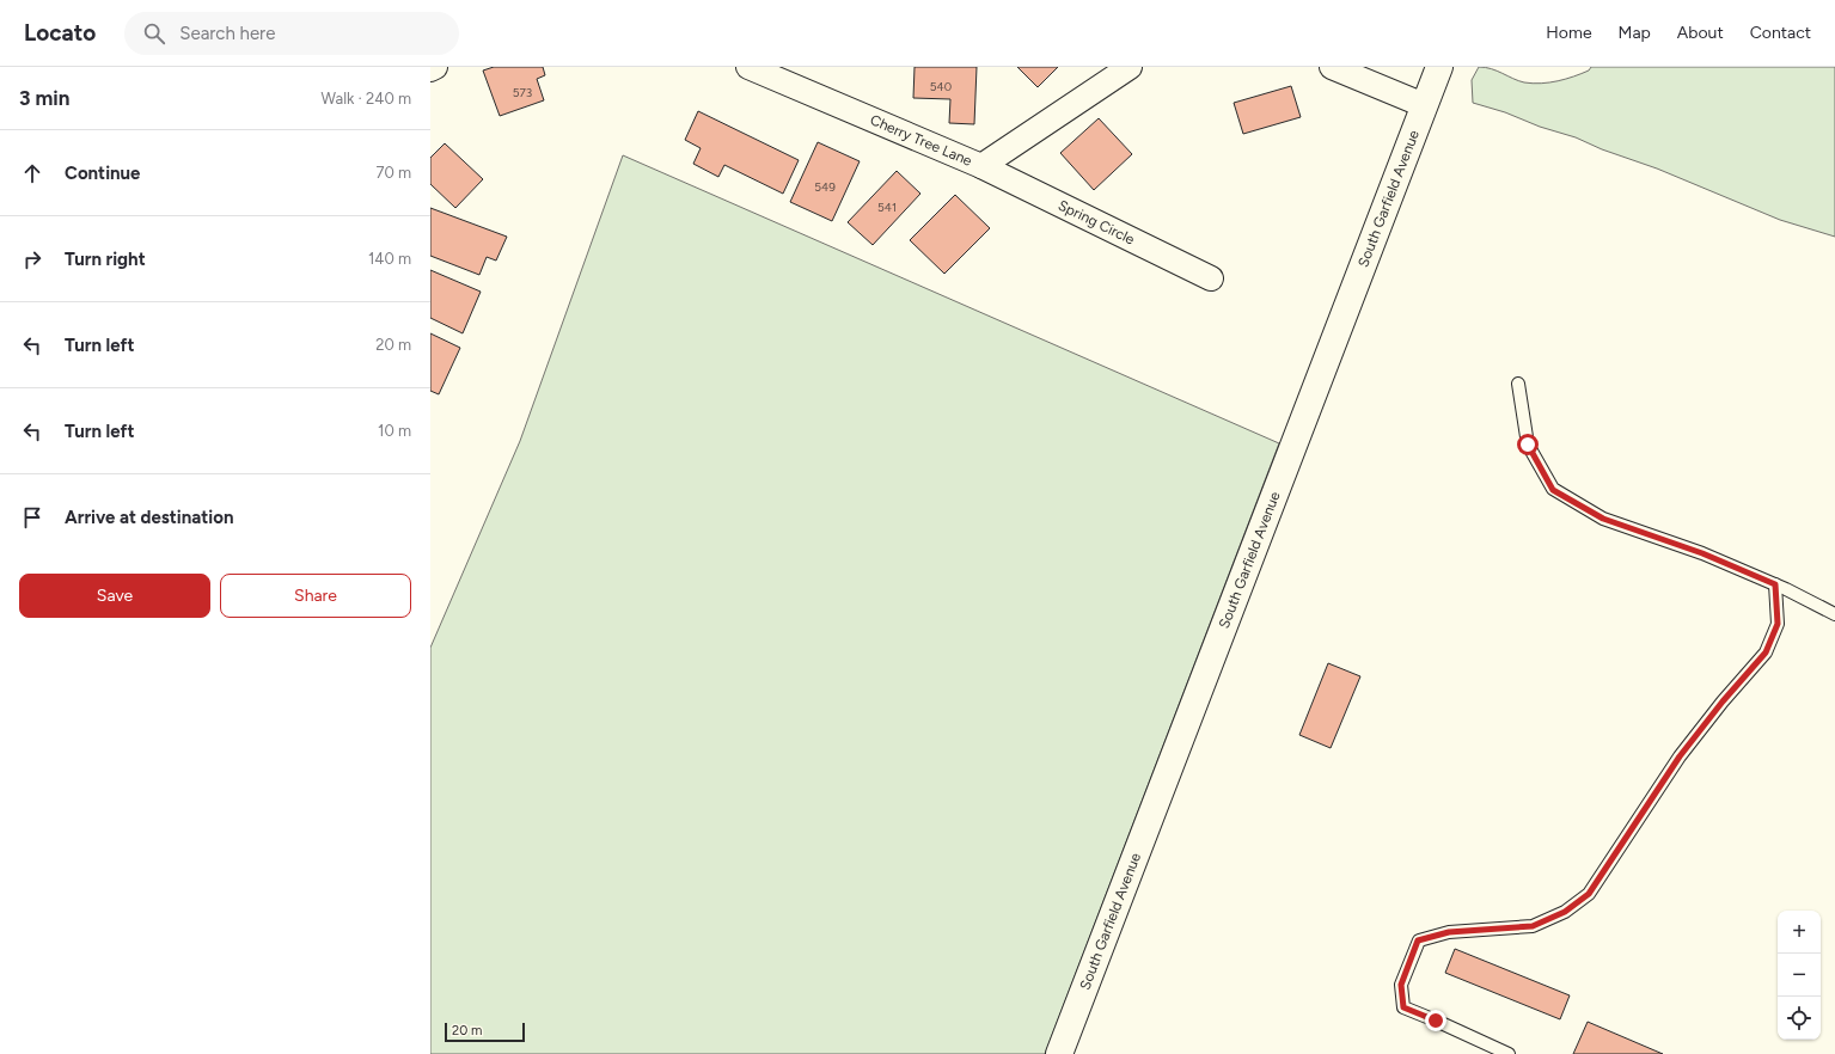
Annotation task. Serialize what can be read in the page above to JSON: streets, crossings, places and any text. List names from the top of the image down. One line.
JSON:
{"streets":{"street":["Cherry Tree Lane","South Garfield Avenue","Spring Circle"]},"crossings":[["Cherry Tree Lane","Spring Circle"]],"house_numbers":["540","573","549","541"],"scale_bar":"20 m","page":{"header":"Locato","search":"Search here","nav":["Home","Map","About","Contact"],"heading":["3 min","Walk · 240 m"],"list":[["Continue","70 m"],["Turn right","140 m"],["Turn left","20 m"],["Turn left","10 m"],"Arrive at destination"],"buttons":["Save","Share"],"map_buttons":["+","−"],"scale":"20 m"}}
